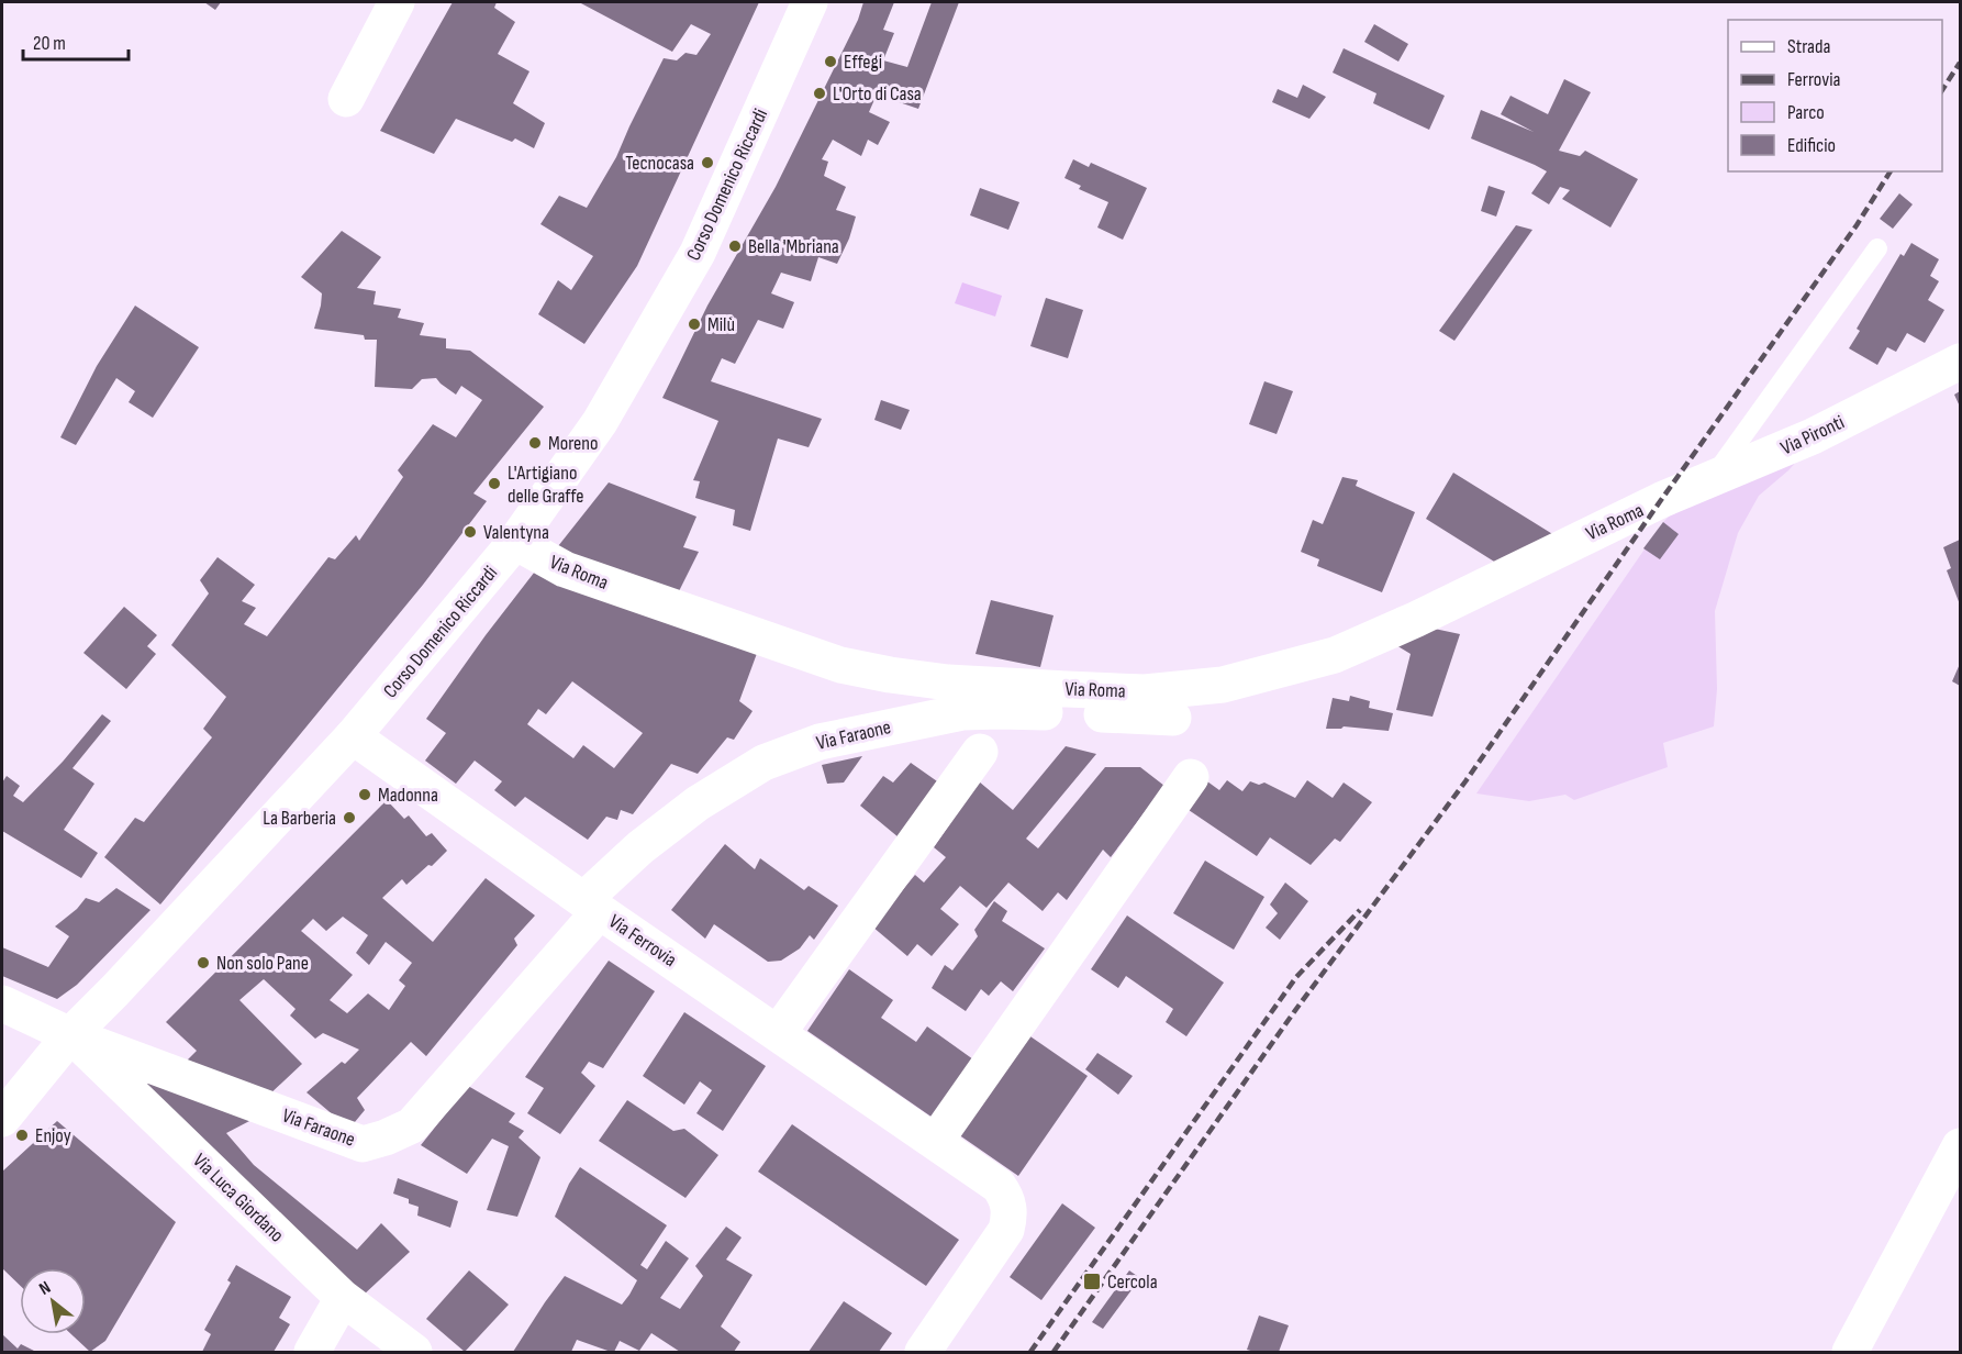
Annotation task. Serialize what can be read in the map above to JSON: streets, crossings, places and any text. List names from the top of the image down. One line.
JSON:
{"streets":{"street":["Corso Domenico Riccardi","Via Pironti","Via Roma","Via Faraone","Via Ferrovia","Via Luca Giordano"]},"crossings":[["Corso Domenico Riccardi","Via Roma"],["Corso Domenico Riccardi","Via Faraone"],["Corso Domenico Riccardi","Via Ferrovia"],["Corso Domenico Riccardi","Via Luca Giordano"],["Via Pironti","Via Roma"],["Via Faraone","Via Ferrovia"],["Via Faraone","Via Luca Giordano"]],"places":{"other":["Effegi","L'Orto di Casa","Tecnocasa","Bella 'Mbriana","Milù","Moreno","L'Artigiano delle Graffe","Valentyna","Madonna","La Barberia","Non solo Pane","Enjoy"],"transit":["Cercola"]},"legend":["Strada","Ferrovia","Parco","Edificio"],"scale_bar":"20 m","north":"top left"}
